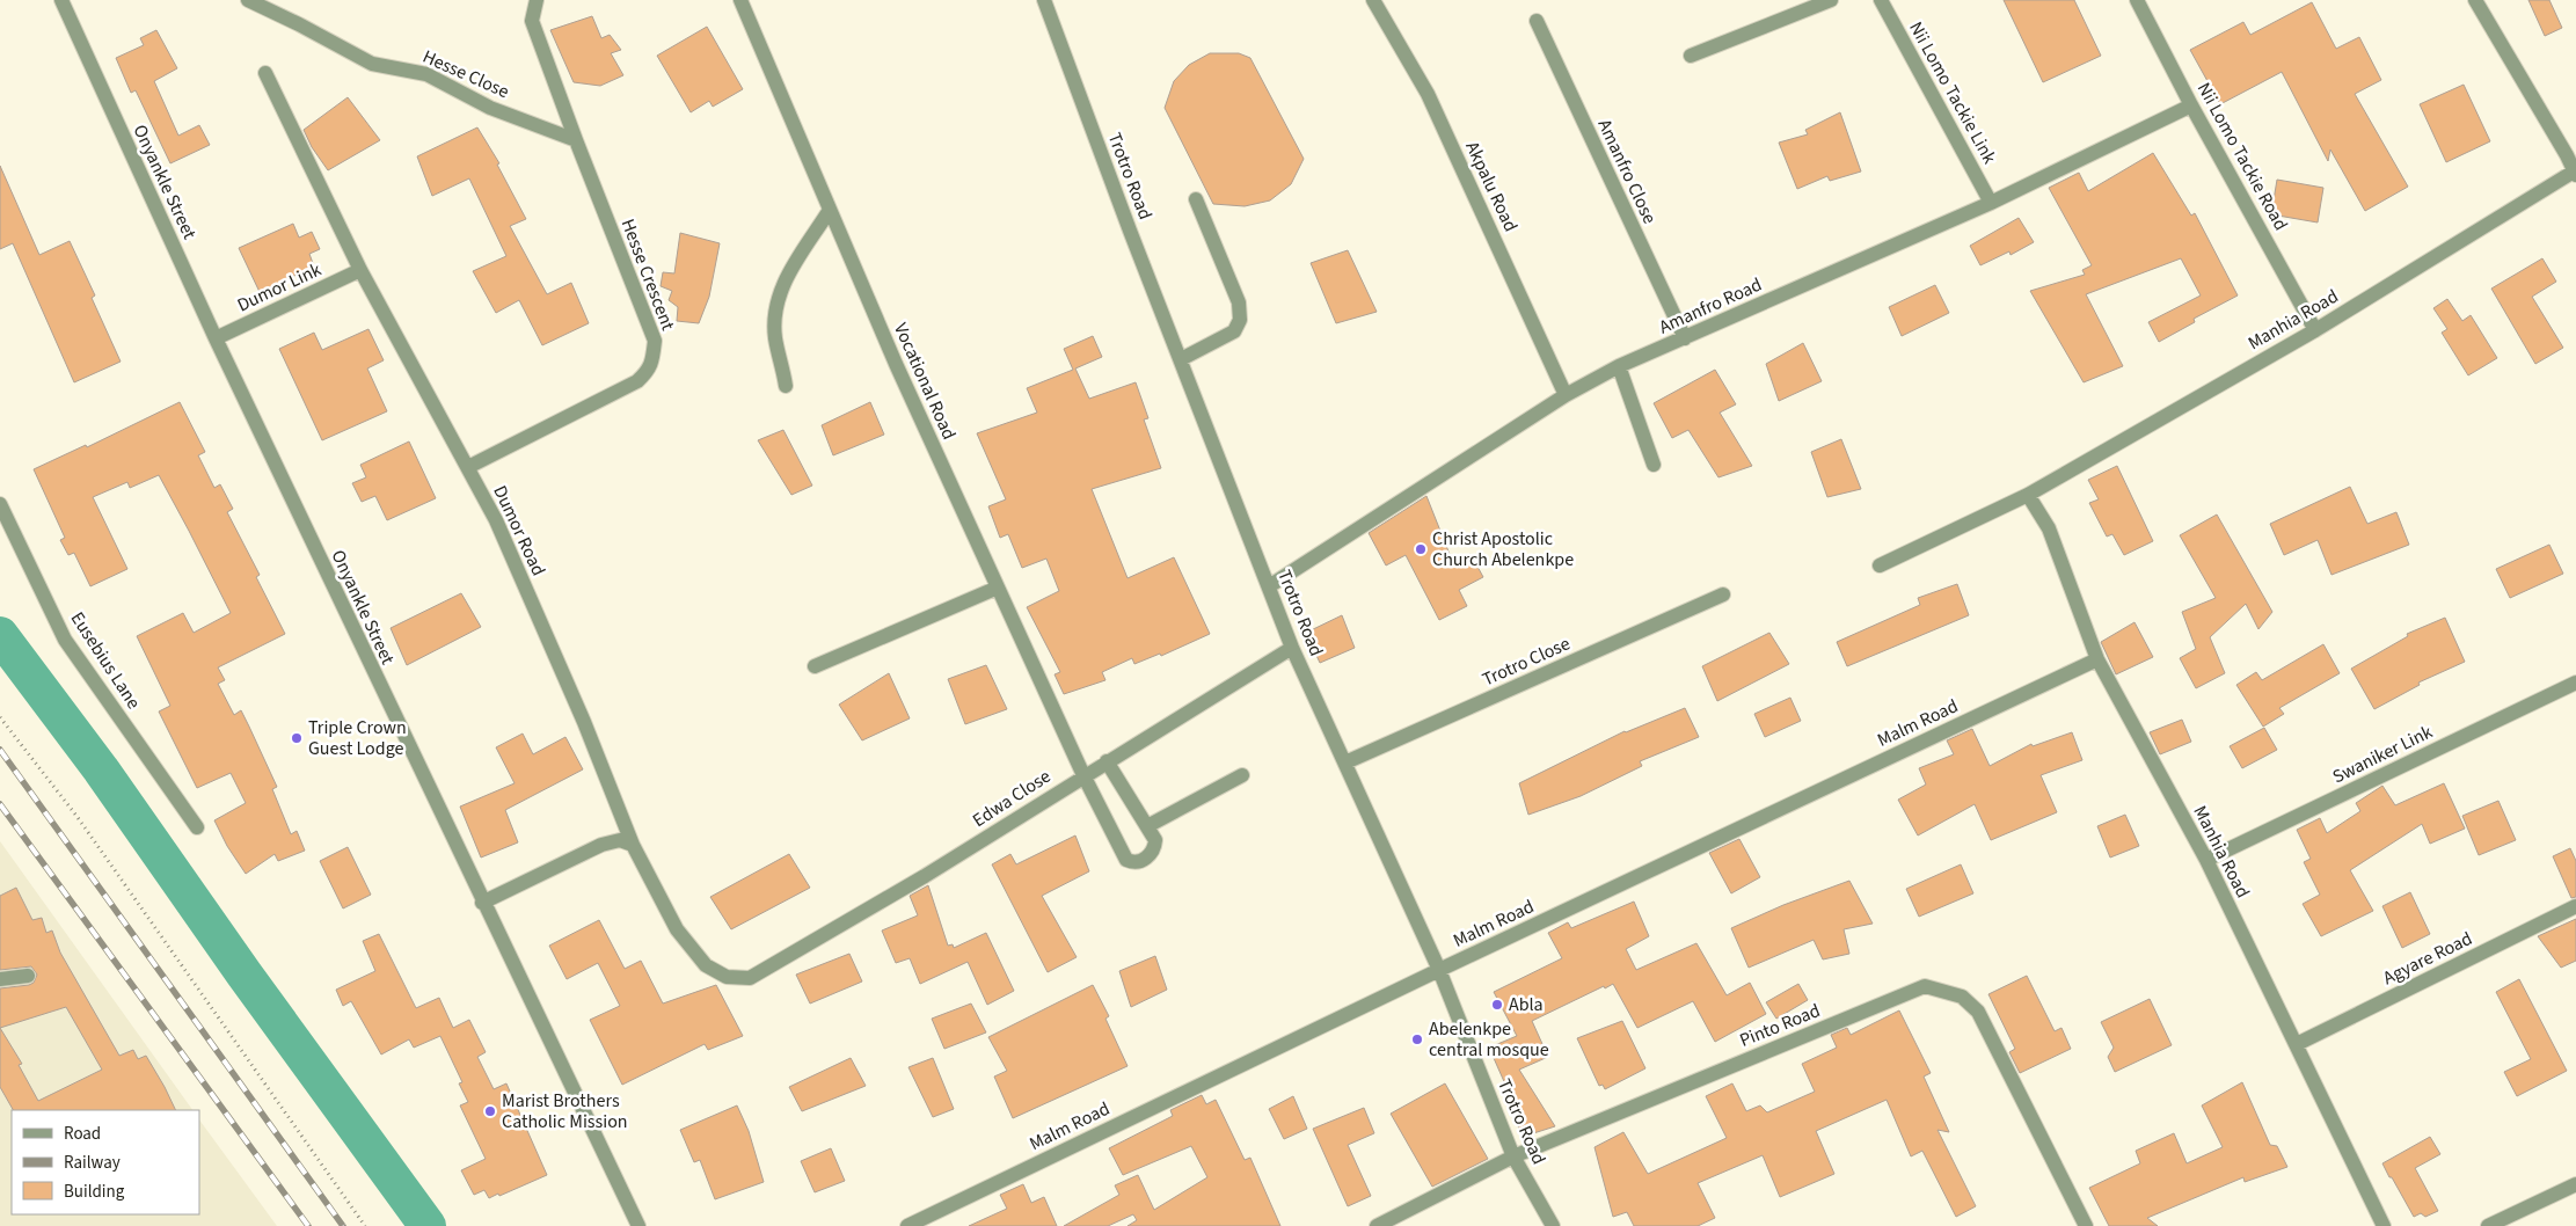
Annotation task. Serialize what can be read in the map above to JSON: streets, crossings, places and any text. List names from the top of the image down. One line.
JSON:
{"streets":{"street":["Hesse Close","Nii Lomo Tackie Link","Nii Lomo Tackie Road","Amanfro Close","Trotro Road","Onyankle Street","Akpalu Road","Hesse Crescent","Dumor Link","Amanfro Road","Manhia Road","Vocational Road","Dumor Road","Eusebius Lane","Trotro Close","Malm Road","Swaniker Link","Edwa Close","Agyare Road","Pinto Road"]},"crossings":[["Hesse Close","Hesse Crescent"],["Nii Lomo Tackie Link","Amanfro Road"],["Nii Lomo Tackie Road","Amanfro Road"],["Nii Lomo Tackie Road","Manhia Road"],["Amanfro Close","Amanfro Road"],["Trotro Road","Amanfro Road"],["Trotro Road","Trotro Close"],["Trotro Road","Malm Road"],["Trotro Road","Edwa Close"],["Trotro Road","Pinto Road"],["Onyankle Street","Dumor Link"],["Akpalu Road","Amanfro Road"],["Hesse Crescent","Dumor Road"],["Dumor Link","Dumor Road"],["Manhia Road","Malm Road"],["Manhia Road","Swaniker Link"],["Manhia Road","Agyare Road"],["Vocational Road","Edwa Close"],["Dumor Road","Edwa Close"]],"places":["Christ Apostolic Church Abelenkpe","Triple Crown Guest Lodge","Abla","Abelenkpe central mosque","Marist Brothers Catholic Mission"],"legend":["Road","Railway","Building"]}
